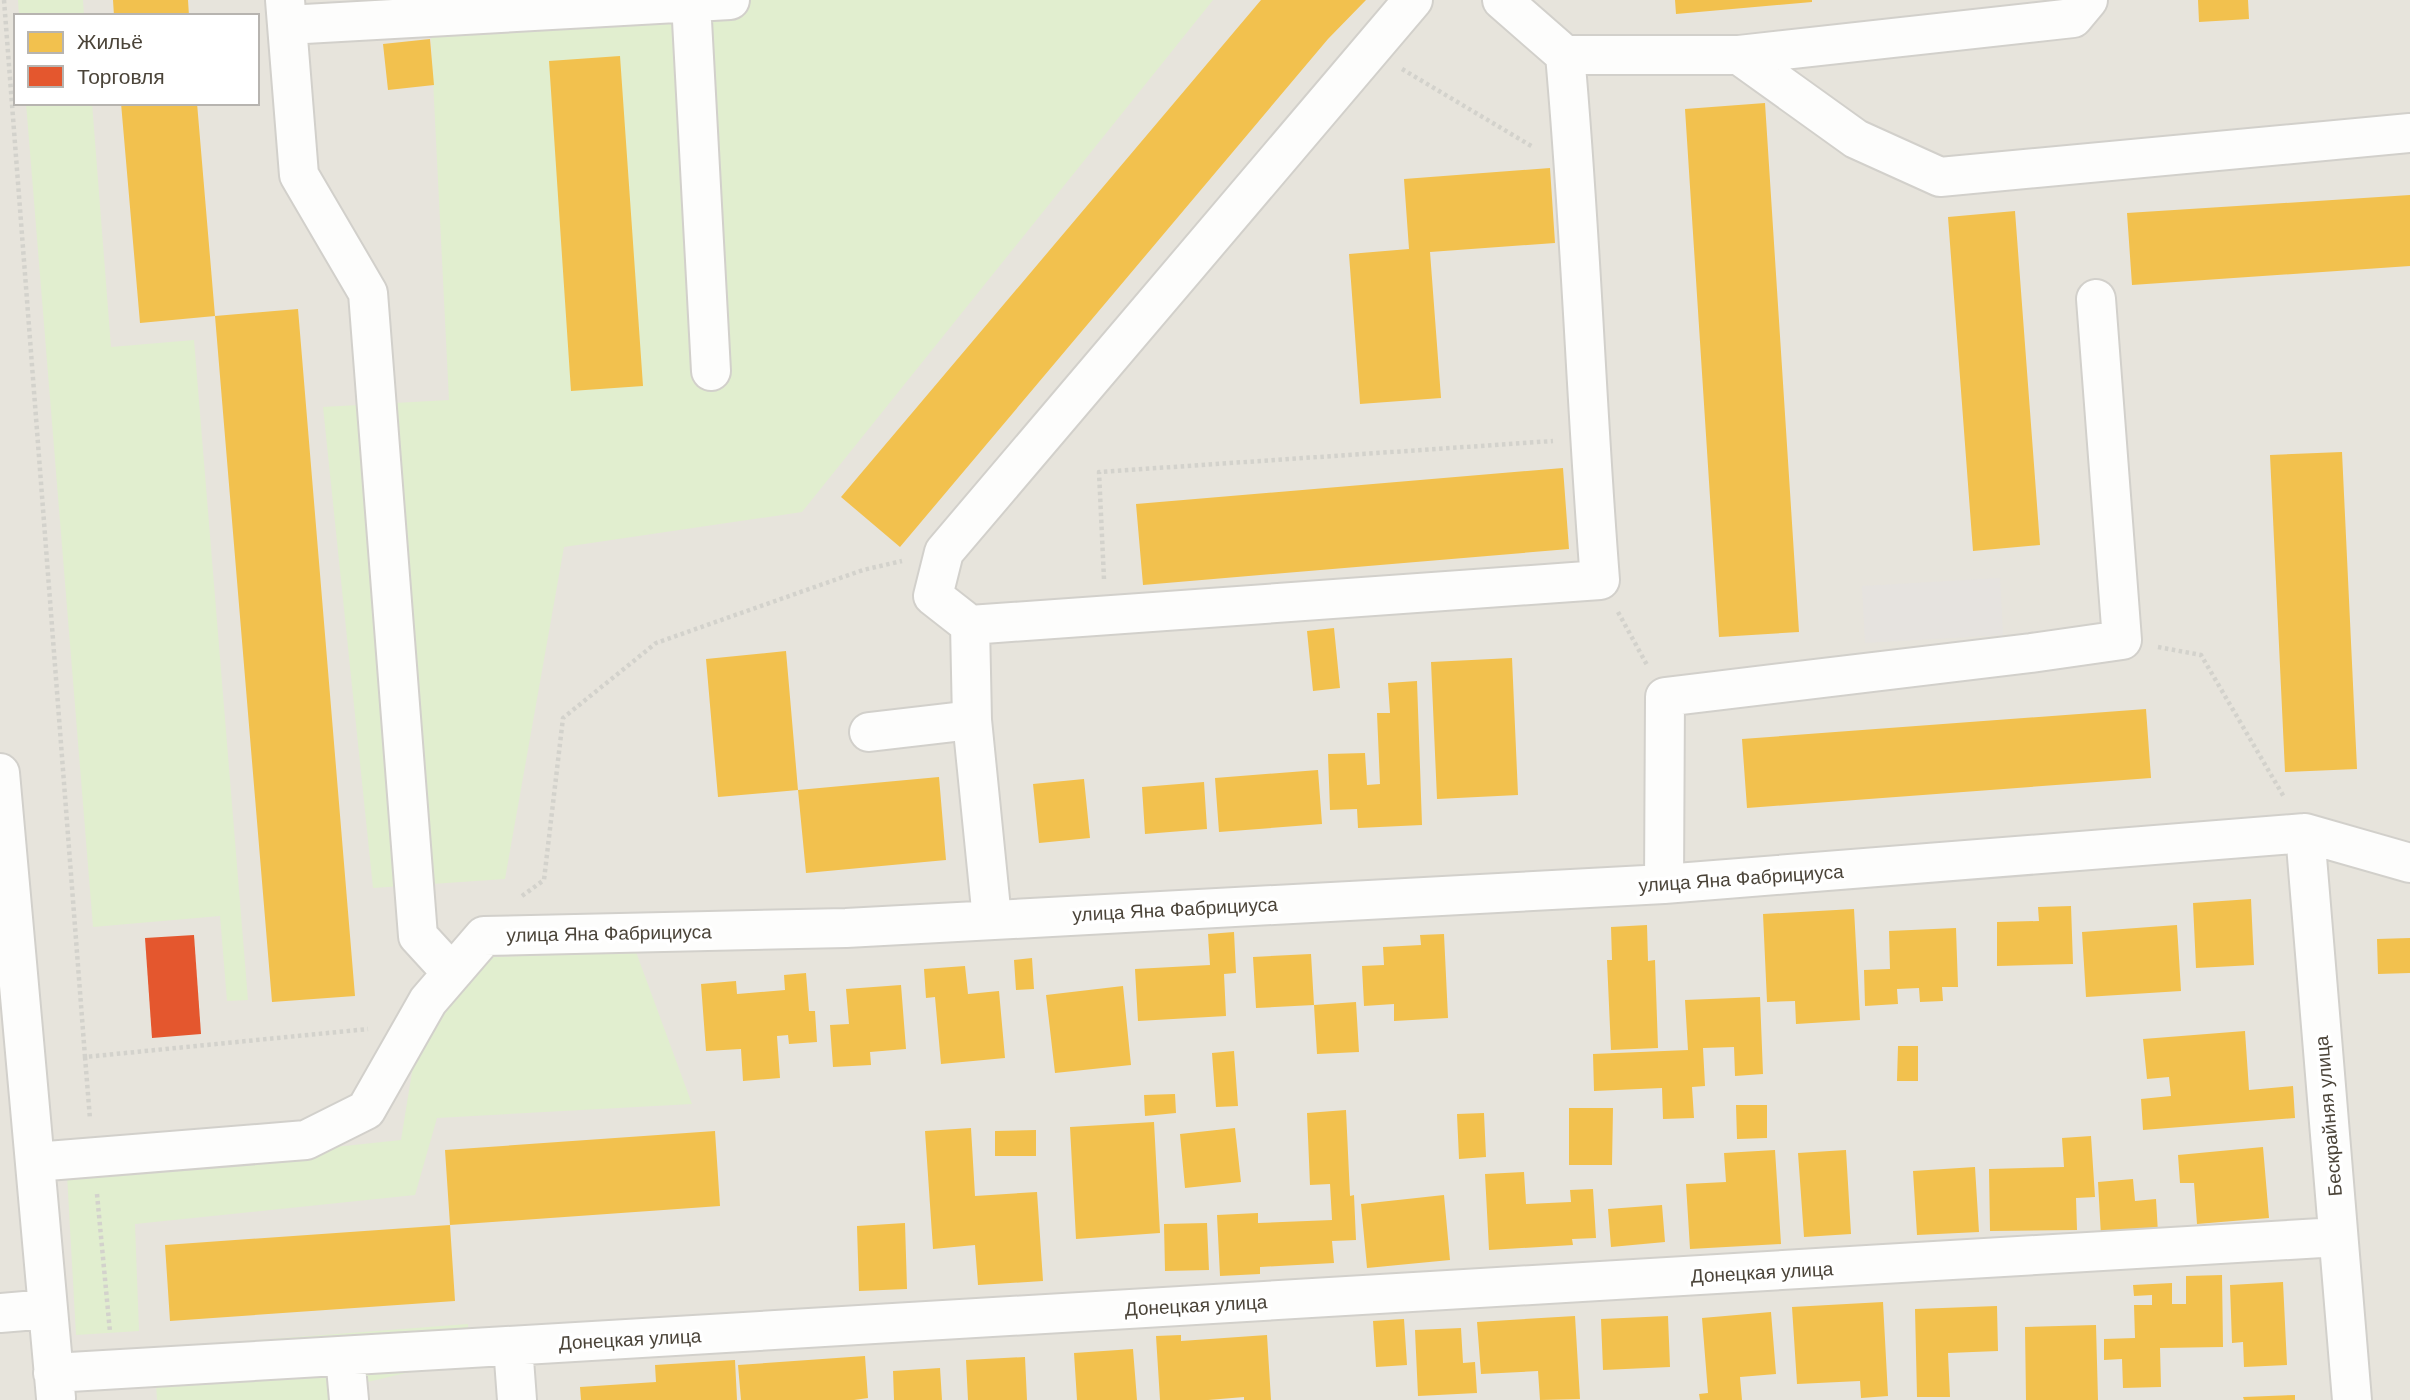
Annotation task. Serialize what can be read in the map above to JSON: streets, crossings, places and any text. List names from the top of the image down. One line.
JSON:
{"streets":{"street":["улица Яна Фабрициуса","Бескрайняя улица","Донецкая улица"]},"crossings":[["улица Яна Фабрициуса","Бескрайняя улица"],["Бескрайняя улица","Донецкая улица"]],"legend":["Жильё","Торговля"]}
